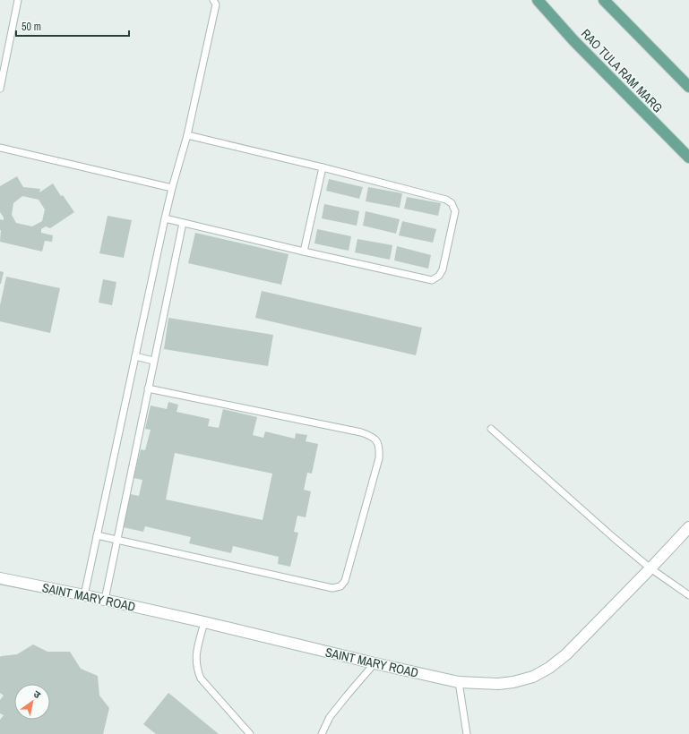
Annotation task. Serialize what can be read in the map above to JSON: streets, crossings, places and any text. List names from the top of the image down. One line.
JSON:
{"streets":{"main road":["RAO TULA RAM MARG"],"street":["SAINT MARY ROAD"]},"scale_bar":"50 m","north":"top right"}
